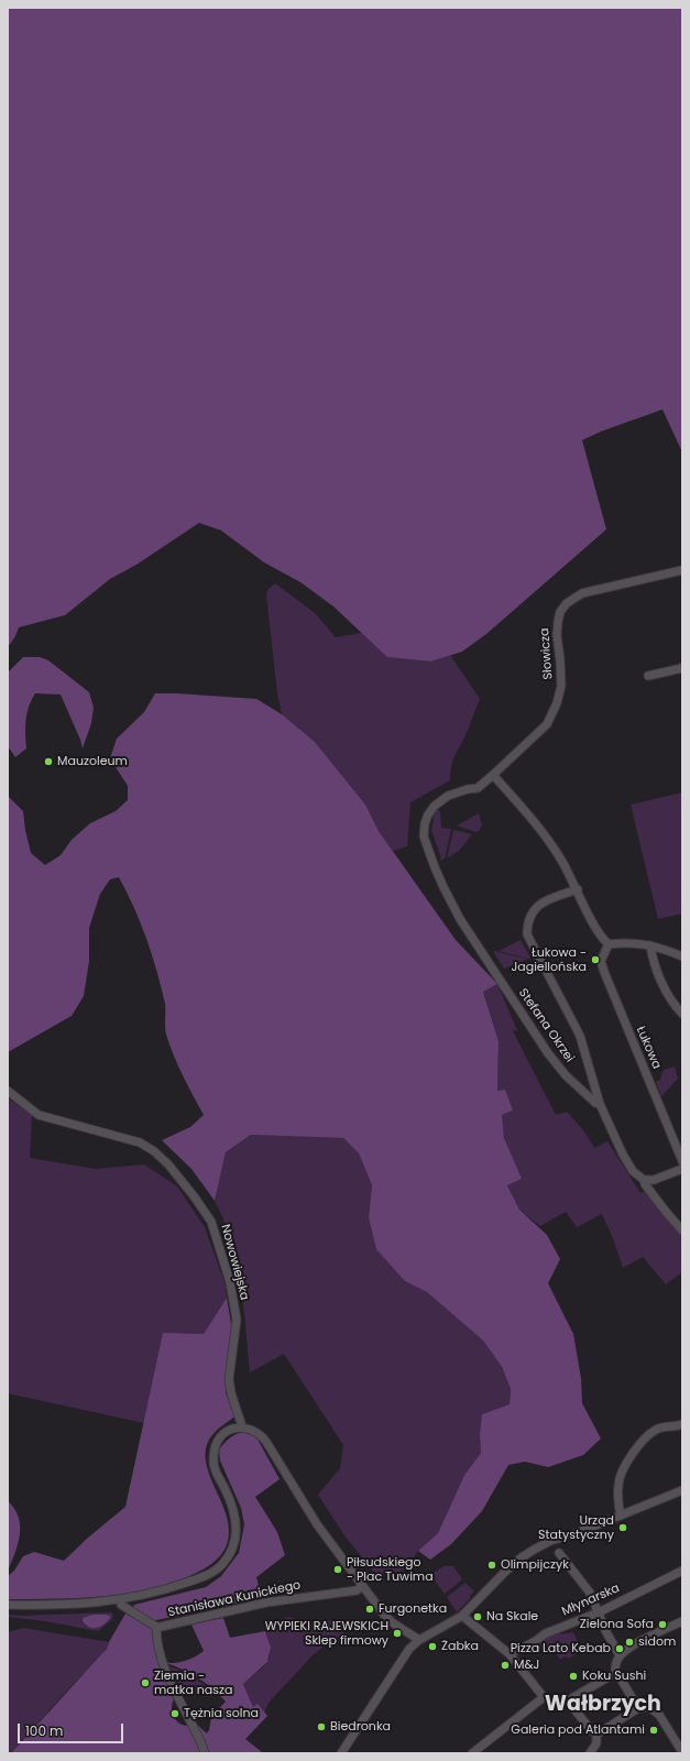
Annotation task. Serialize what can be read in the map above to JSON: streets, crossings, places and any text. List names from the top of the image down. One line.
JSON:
{"streets":{"street":["Słowicza","Stefana Okrzei","Łukowa","Nowowiejska","Stanisława Kunickiego","Młynarska"]},"crossings":[["Słowicza","Stefana Okrzei"]],"districts":["Wałbrzych"],"places":["Mauzoleum","Łukowa - Jagiellońska","Urząd Statystyczny","Olimpijczyk","Piłsudskiego - Plac Tuwima","Furgonetka","Na Skale","Zielona Sofa","WYPIEKI RAJEWSKICH Sklep firmowy","sidom","Żabka","Pizza Lato Kebab","M&J","Koku Sushi","Ziemia - matka nasza","Tężnia solna","Biedronka","Galeria pod Atlantami"],"scale_bar":"100 m"}
